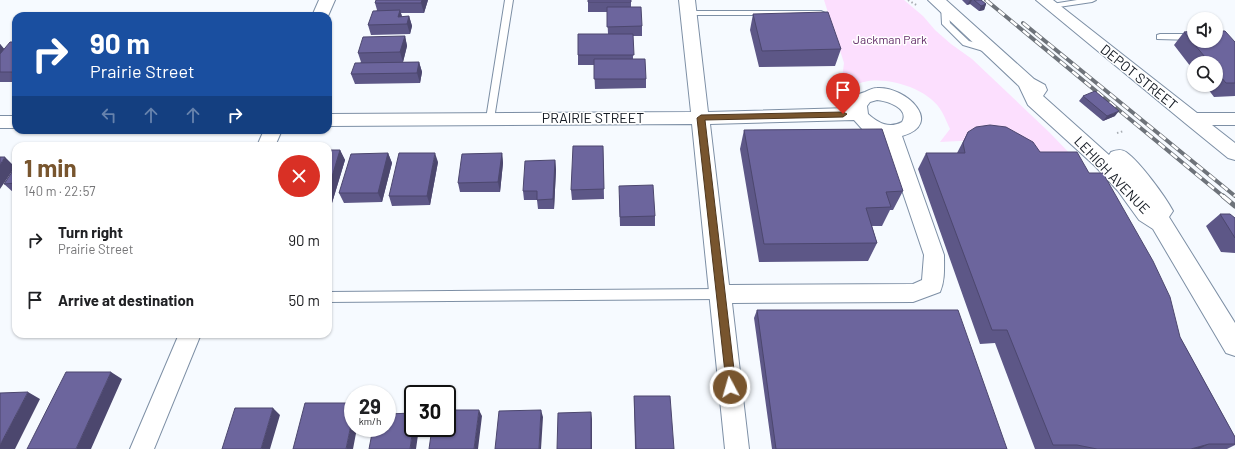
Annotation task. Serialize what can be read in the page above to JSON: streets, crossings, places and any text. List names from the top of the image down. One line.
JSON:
{"streets":{"street":["DEPOT STREET","PRAIRIE STREET","LEHIGH AVENUE"]},"parks":["Jackman Park"],"page":{"turn":["90 m","Prairie Street"],"heading":["1 min","140 m · 22:57"],"list":[{"name":"Turn right","note":"Prairie Street","value":"90 m"},{"name":"Arrive at destination","value":"50 m"}],"speed":"29 km/h","limit":"30"}}
